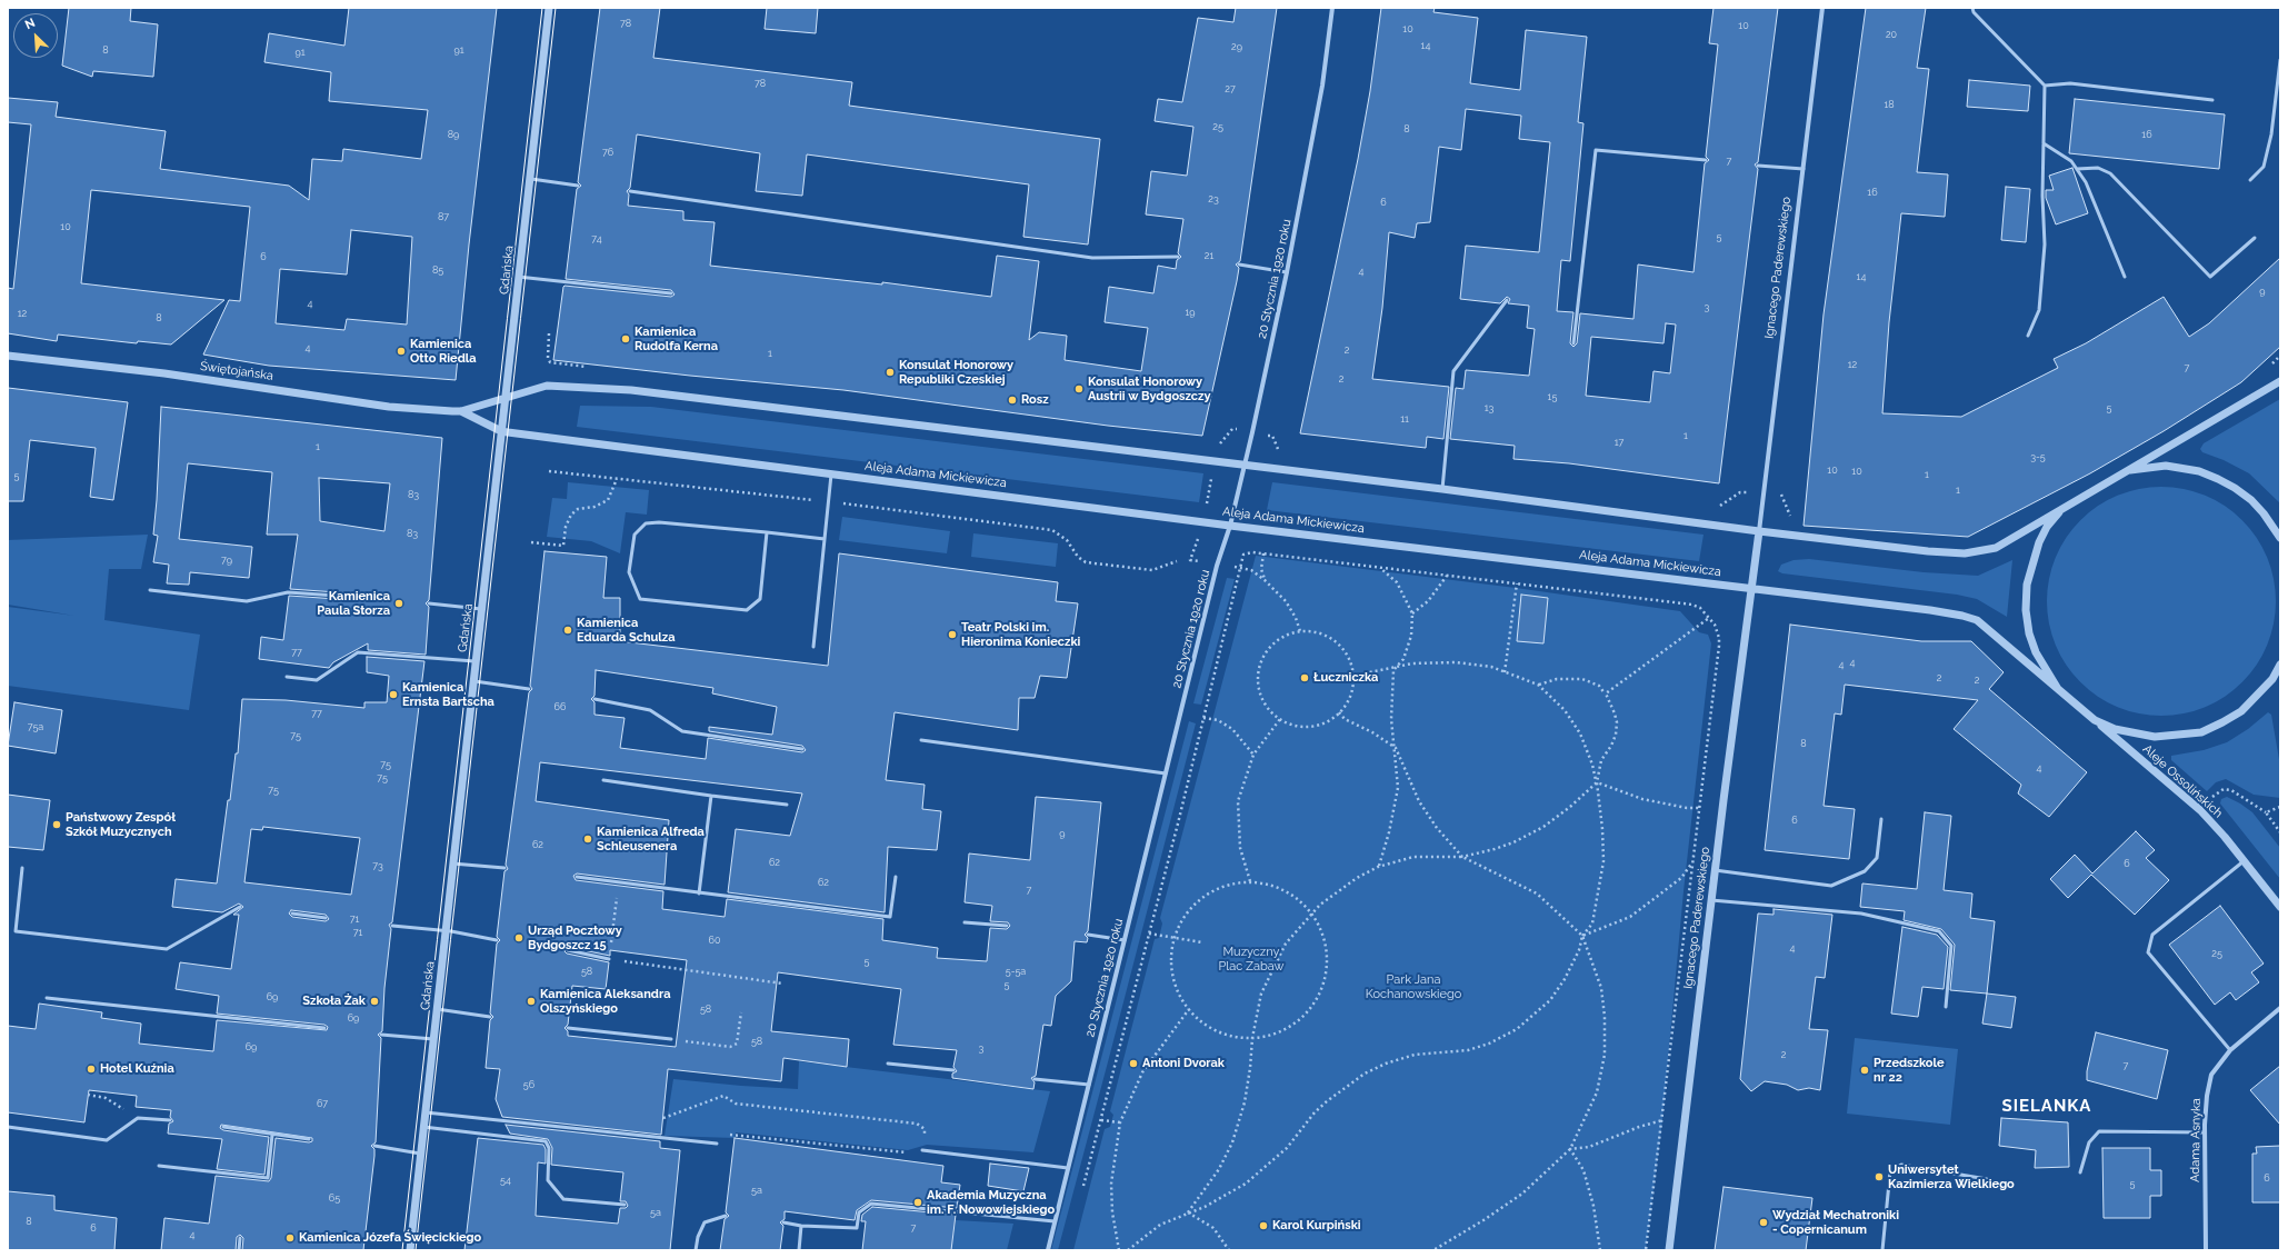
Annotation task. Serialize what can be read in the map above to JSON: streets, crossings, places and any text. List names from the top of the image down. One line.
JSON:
{"streets":{"street":["Ignacego Paderewskiego","Gdańska","20 Stycznia 1920 roku","Świętojańska","Aleja Adama Mickiewicza","Aleje Ossolińskich","Adama Asnyka"]},"crossings":[["Ignacego Paderewskiego","Aleja Adama Mickiewicza"],["Gdańska","Świętojańska"],["Gdańska","Aleja Adama Mickiewicza"],["20 Stycznia 1920 roku","Aleja Adama Mickiewicza"],["Świętojańska","Aleja Adama Mickiewicza"],["Aleja Adama Mickiewicza","Aleje Ossolińskich"]],"districts":["SIELANKA"],"parks":["Muzyczny Plac Zabaw","Park Jana Kochanowskiego"],"places":["Kamienica Rudolfa Kerna","Kamienica Otto Riedla","Konsulat Honorowy Republiki Czeskiej","Konsulat Honorowy Austrii w Bydgoszczy","Rosz","Kamienica Paula Storza","Kamienica Eduarda Schulza","Teatr Polski im. Hieronima Konieczki","Łuczniczka","Kamienica Ernsta Bartscha","Państwowy Zespół Szkół Muzycznych","Kamienica Alfreda Schleusenera","Urząd Pocztowy Bydgoszcz 15","Szkoła Żak","Kamienica Aleksandra Olszyńskiego","Antoni Dvorak","Hotel Kuźnia","Przedszkole nr 22","Uniwersytet Kazimierza Wielkiego","Akademia Muzyczna im. F. Nowowiejskiego","Wydział Mechatroniki - Copernicanum","Karol Kurpiński","Kamienica Józefa Święcickiego"],"house_numbers":["78","10","10","20","14","29","8","91","91","78","27","18","25","8","89","16","76","7","16","23","6","87","10","5","74","21","6","85","4","14","9","4","3","19","12","8","4","2","1","12","7","2","15","13","5","11","1","17","1","3-5","10","10","1","5","1","83","83","79","77","4","4","2","2","66","77","75a","75","8","75","4","75","75","6","9","62","62","6","73","62","7","71","71","60","4","25","5","58","5-5a","5","69","58","69","58","69","3","2","7","56","67","6","54","5","5a","65","5a","8","6","7","4"],"north":"top left"}
